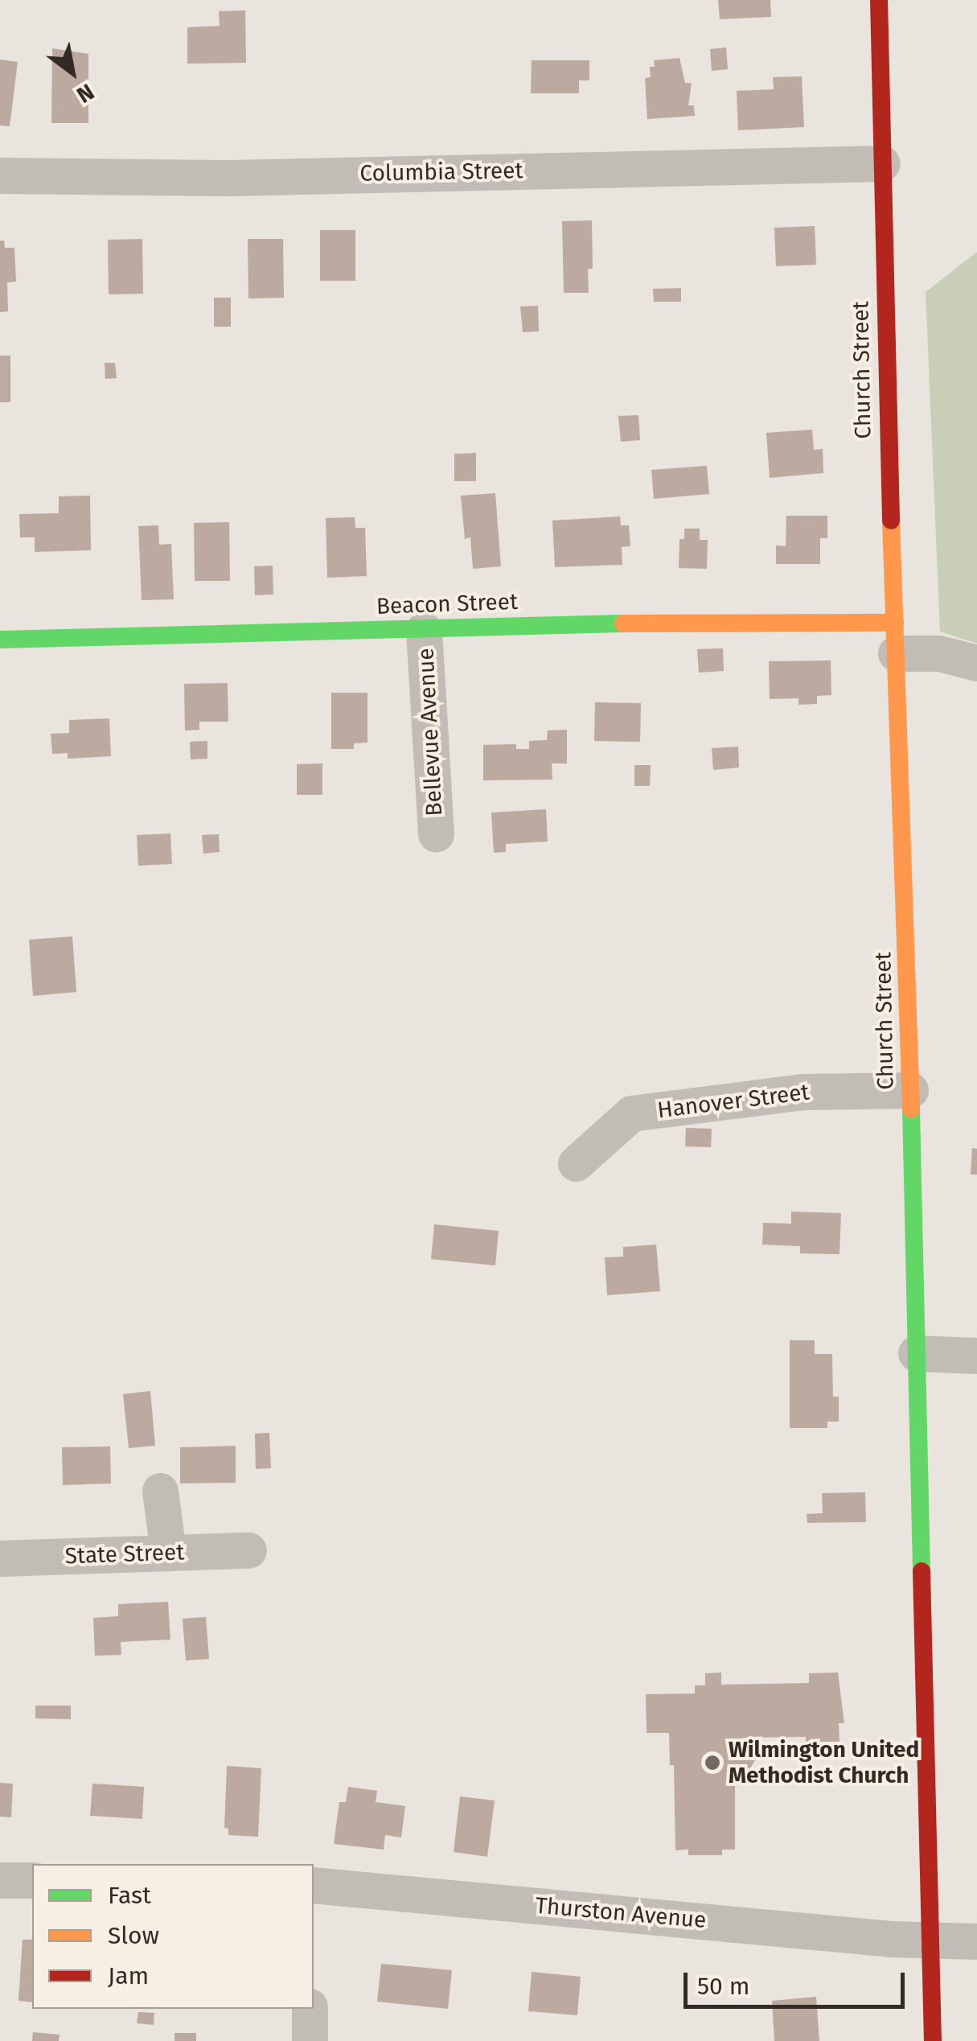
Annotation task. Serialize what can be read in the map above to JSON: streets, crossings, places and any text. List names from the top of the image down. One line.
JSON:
{"streets":{"main road":["Church Street","Beacon Street"],"street":["Columbia Street","Bellevue Avenue","Hanover Street","State Street","Thurston Avenue"]},"crossings":[["Columbia Street","Church Street"],["Church Street","Beacon Street"],["Church Street","Hanover Street"],["Church Street","Thurston Avenue"],["Beacon Street","Bellevue Avenue"]],"places":["Wilmington United Methodist Church"],"legend":["Fast","Slow","Jam"],"scale_bar":"50 m","north":"bottom right"}
